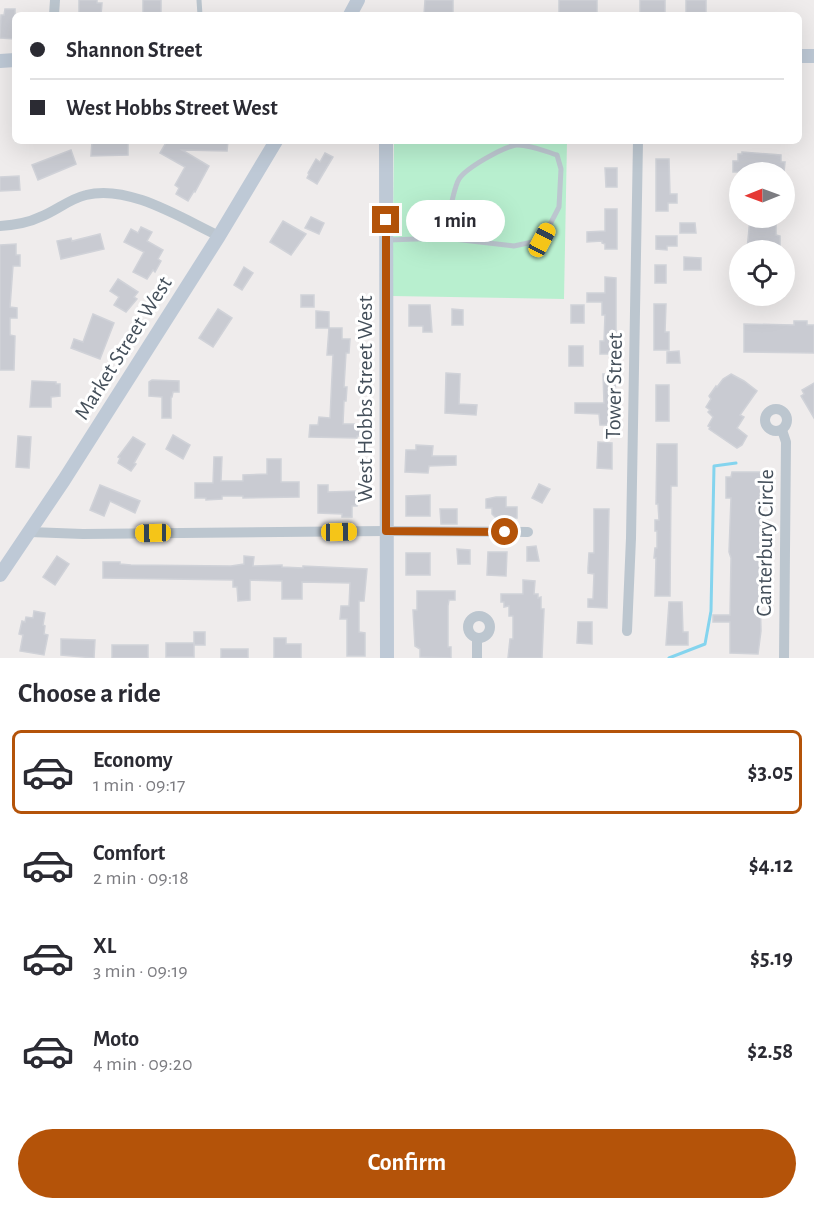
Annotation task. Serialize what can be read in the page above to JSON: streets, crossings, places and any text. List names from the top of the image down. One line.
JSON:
{"streets":{"street":["Market Street West","Tower Street","West Hobbs Street West","Canterbury Circle"]},"north":"left","page":{"banner":["Shannon Street","West Hobbs Street West"],"bubble":"1 min","heading":"Choose a ride","list":[{"name":"Economy","note":"1 min · 09:17","value":"$3.05"},{"name":"Comfort","note":"2 min · 09:18","value":"$4.12"},{"name":"XL","note":"3 min · 09:19","value":"$5.19"},{"name":"Moto","note":"4 min · 09:20","value":"$2.58"}],"buttons":"Confirm"}}
